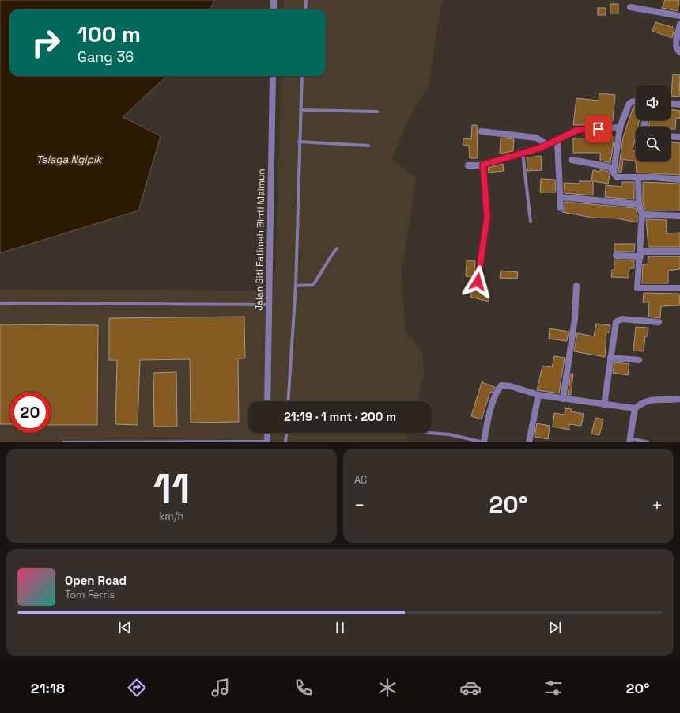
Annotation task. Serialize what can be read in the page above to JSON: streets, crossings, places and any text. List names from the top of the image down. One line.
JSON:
{"streets":{"street":["Jalan Siti Fatimah Binti Maimun"]},"water":["Telaga Ngipik"],"page":{"turn":["100 m","Gang 36"],"limit":"20","trip":"21:19 · 1 mnt · 200 m","tile":[["11","km/h"],"AC"],"heat":["−","20°","+"],"song":["Open Road","Tom Ferris"],"tabs":["21:18","20°"]}}
